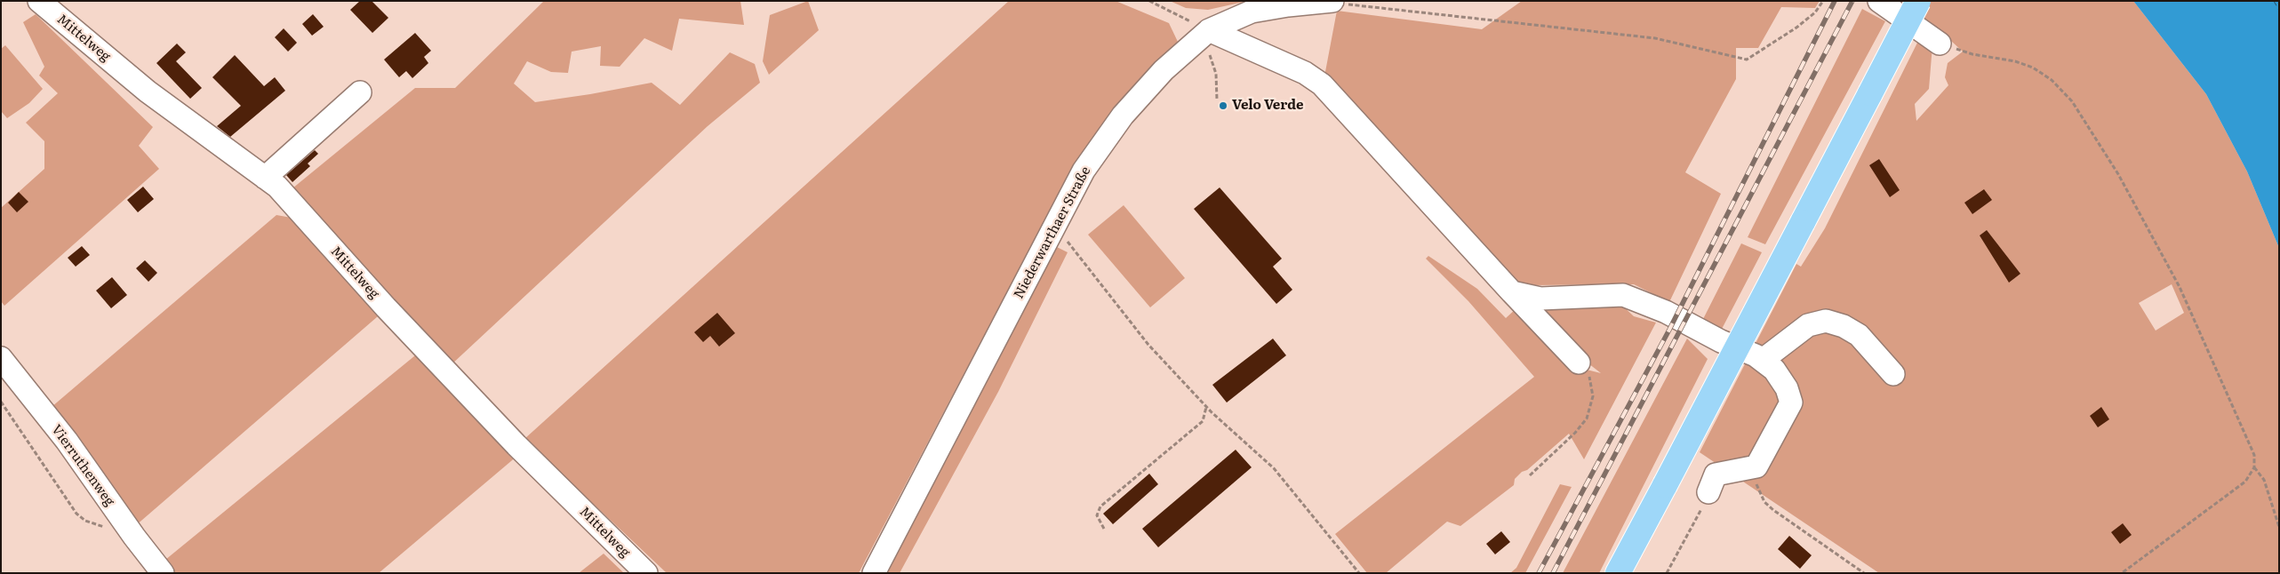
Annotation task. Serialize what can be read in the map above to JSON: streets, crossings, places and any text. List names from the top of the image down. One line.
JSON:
{"streets":{"street":["Mittelweg","Niederwarthaer Straße","Vierruthenweg"]},"places":["Velo Verde"]}
